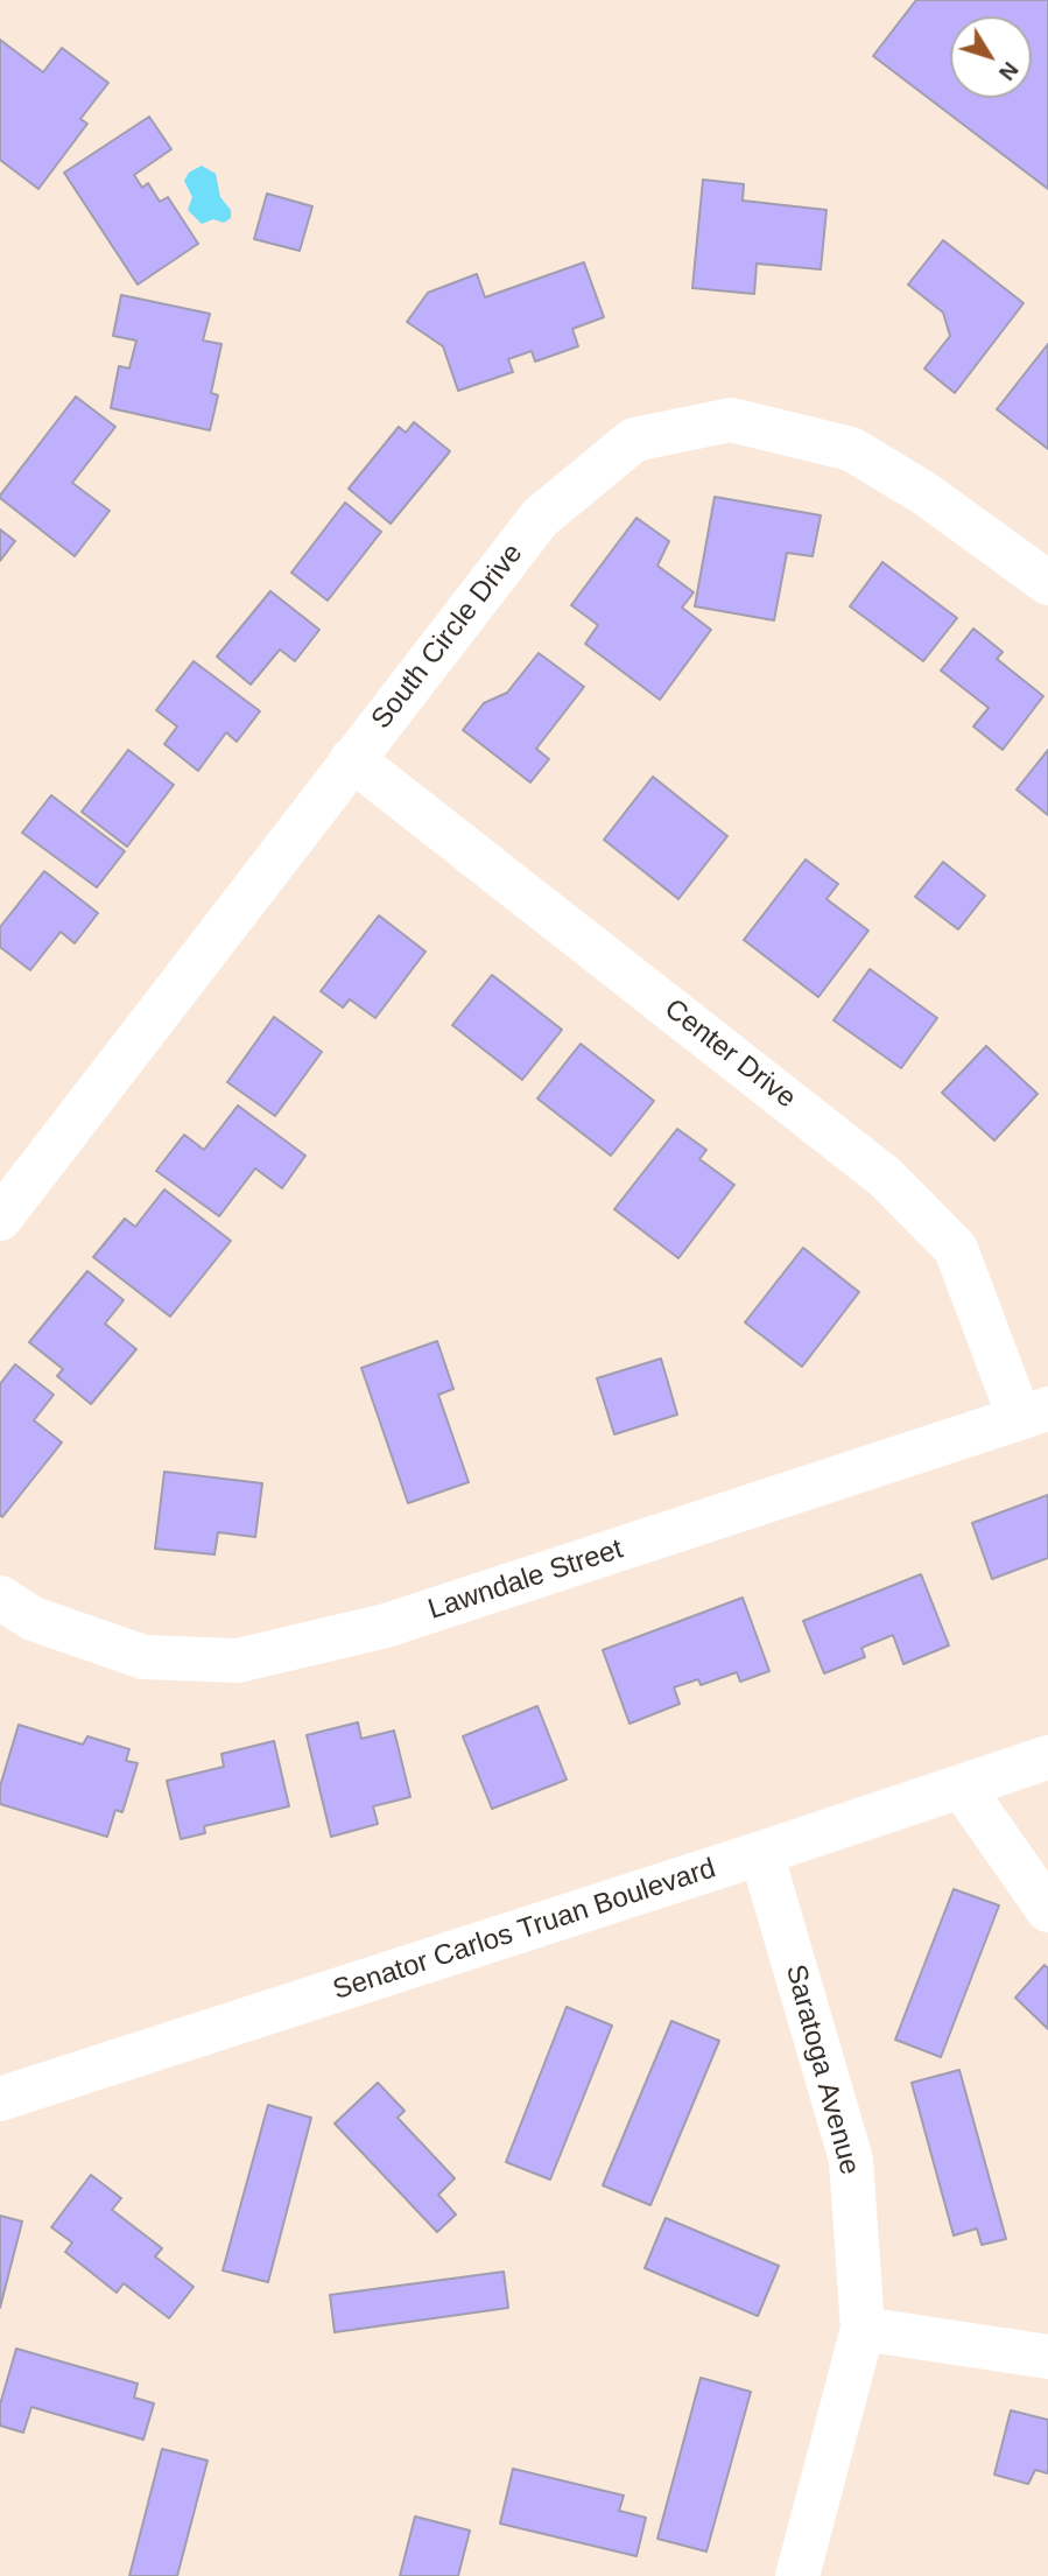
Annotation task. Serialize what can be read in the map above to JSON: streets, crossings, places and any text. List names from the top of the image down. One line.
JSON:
{"streets":{"street":["South Circle Drive","Center Drive","Lawndale Street","Senator Carlos Truan Boulevard","Saratoga Avenue"]},"crossings":[["South Circle Drive","Center Drive"],["Center Drive","Lawndale Street"],["Senator Carlos Truan Boulevard","Saratoga Avenue"]],"north":"bottom right"}
